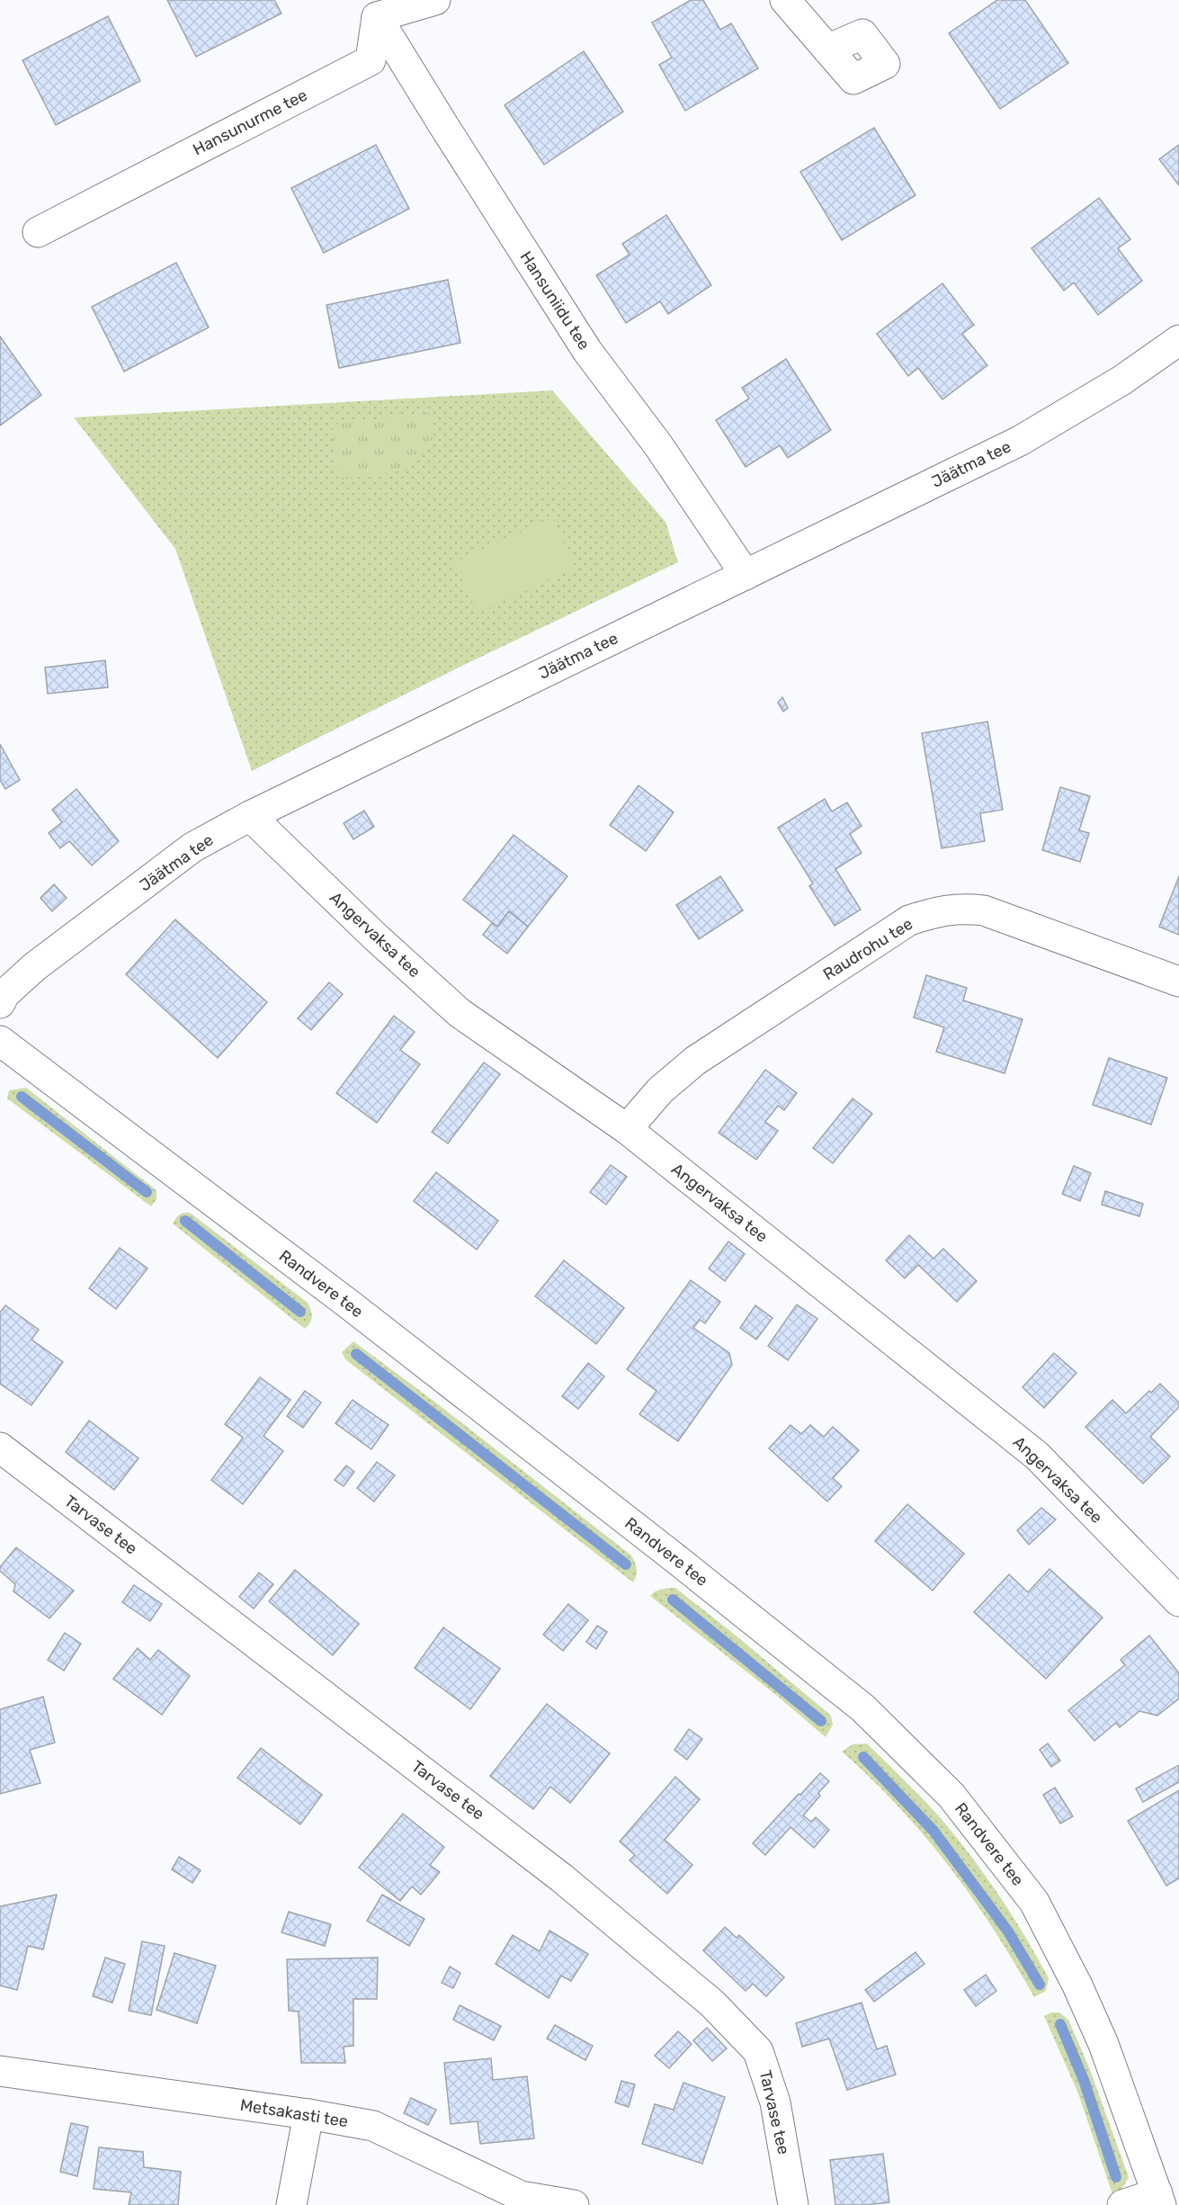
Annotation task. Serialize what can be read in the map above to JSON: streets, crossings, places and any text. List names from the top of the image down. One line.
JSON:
{"streets":{"street":["Hansunurme tee","Hansuniidu tee","Jäätma tee","Angervaksa tee","Raudrohu tee","Randvere tee","Tarvase tee","Metsakasti tee"]},"crossings":[["Hansunurme tee","Hansuniidu tee"],["Hansuniidu tee","Jäätma tee"],["Jäätma tee","Angervaksa tee"],["Angervaksa tee","Raudrohu tee"]]}
